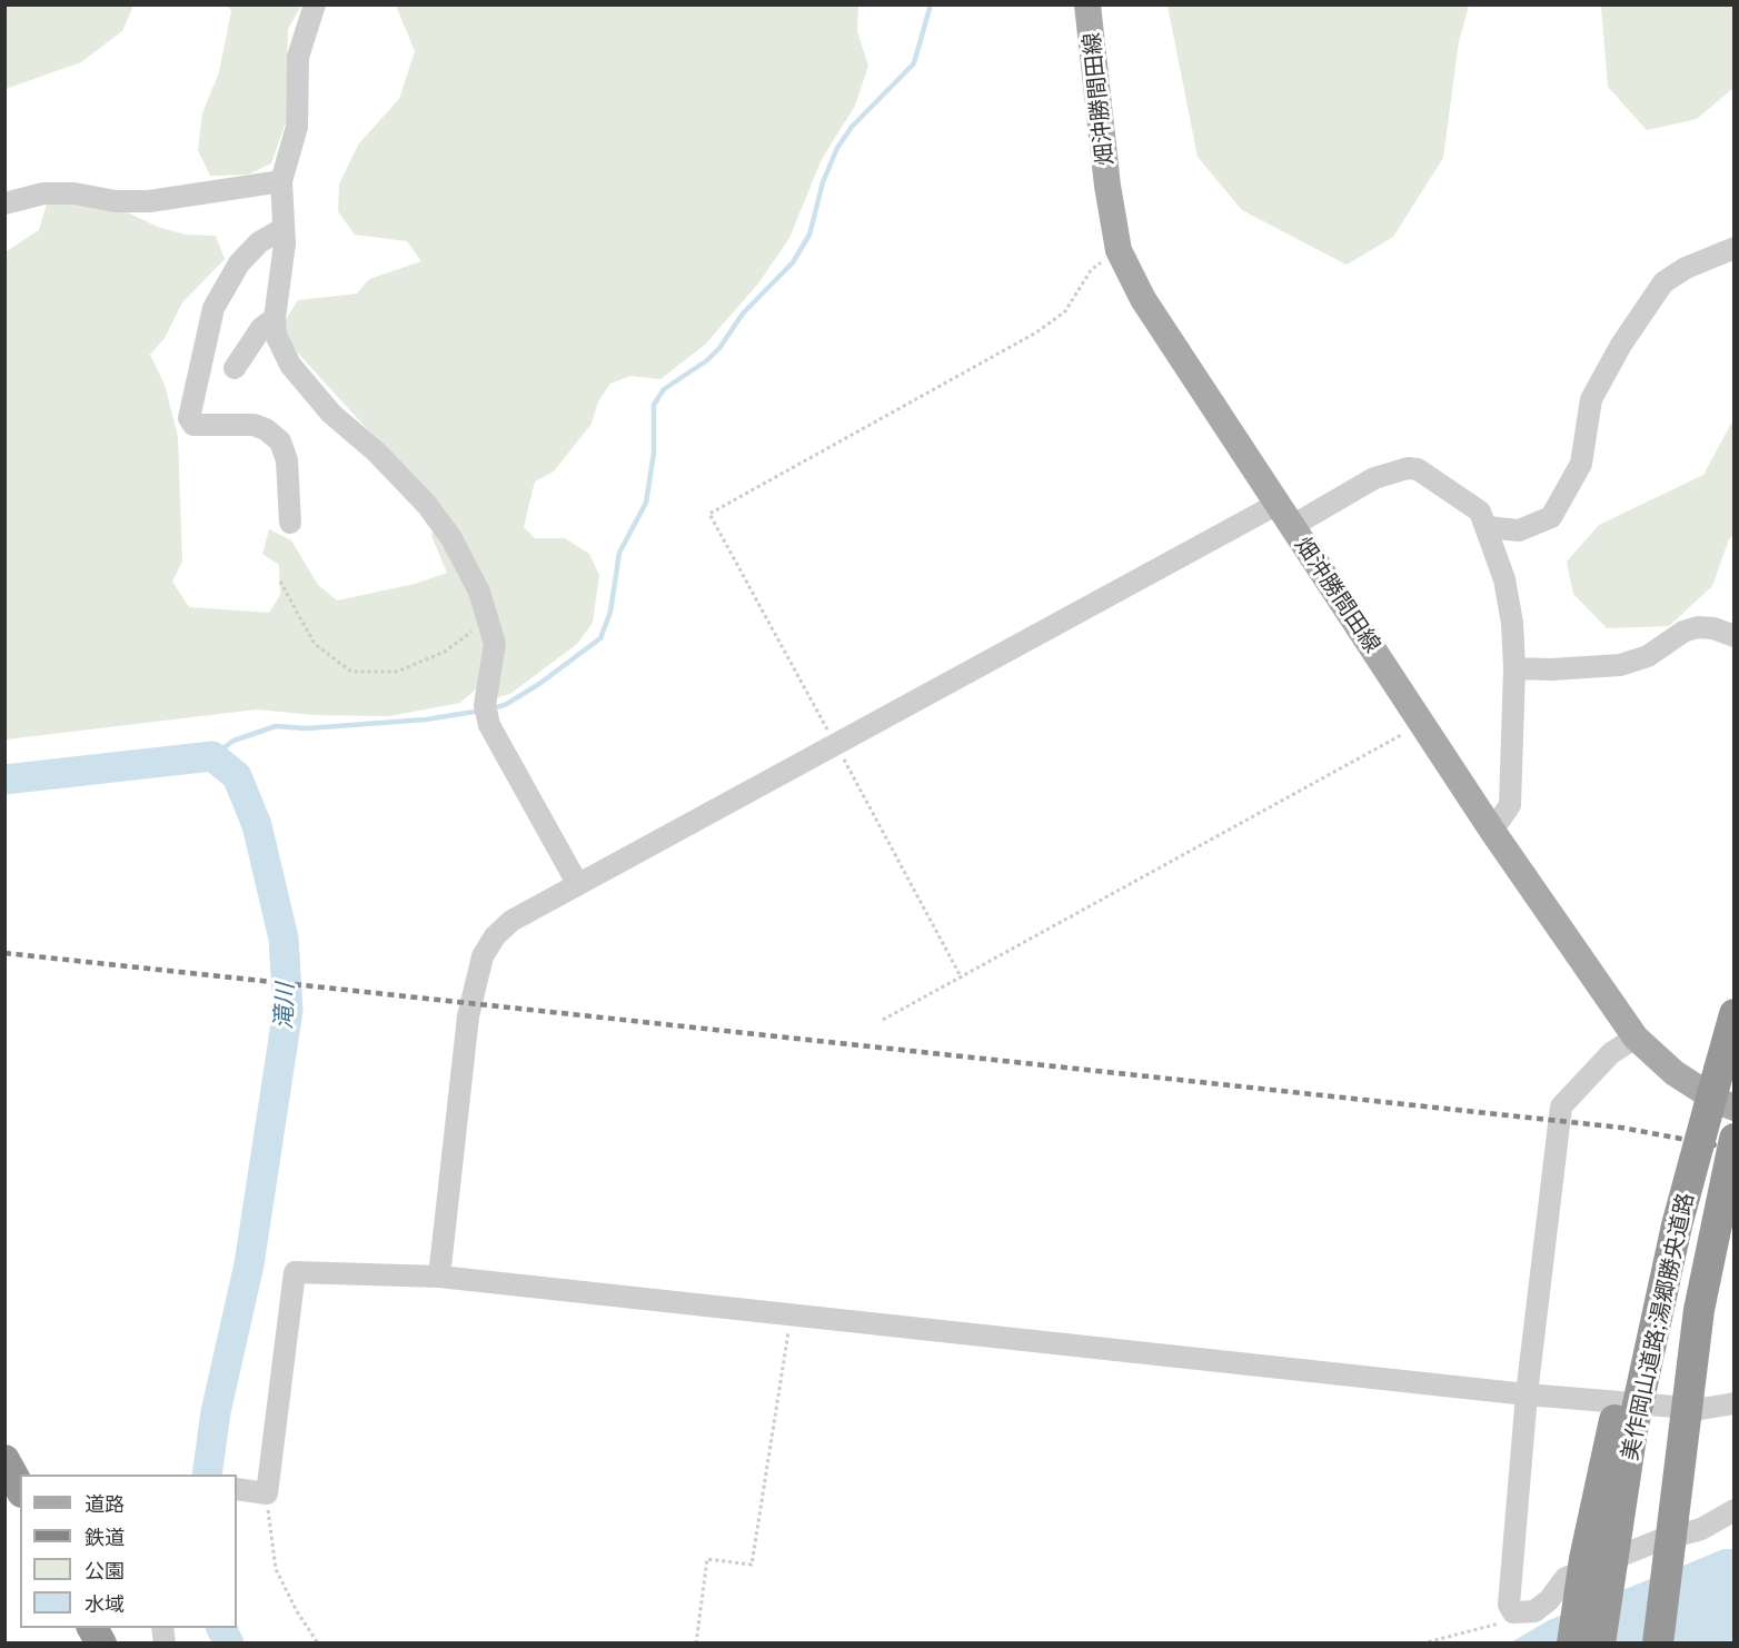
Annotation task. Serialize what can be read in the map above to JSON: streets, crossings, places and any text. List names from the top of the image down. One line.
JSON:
{"streets":{"highway":["美作岡山道路;湯郷勝央道路"],"main road":["畑沖勝間田線"]},"water":["滝川"],"legend":["道路","鉄道","公園","水域"]}
